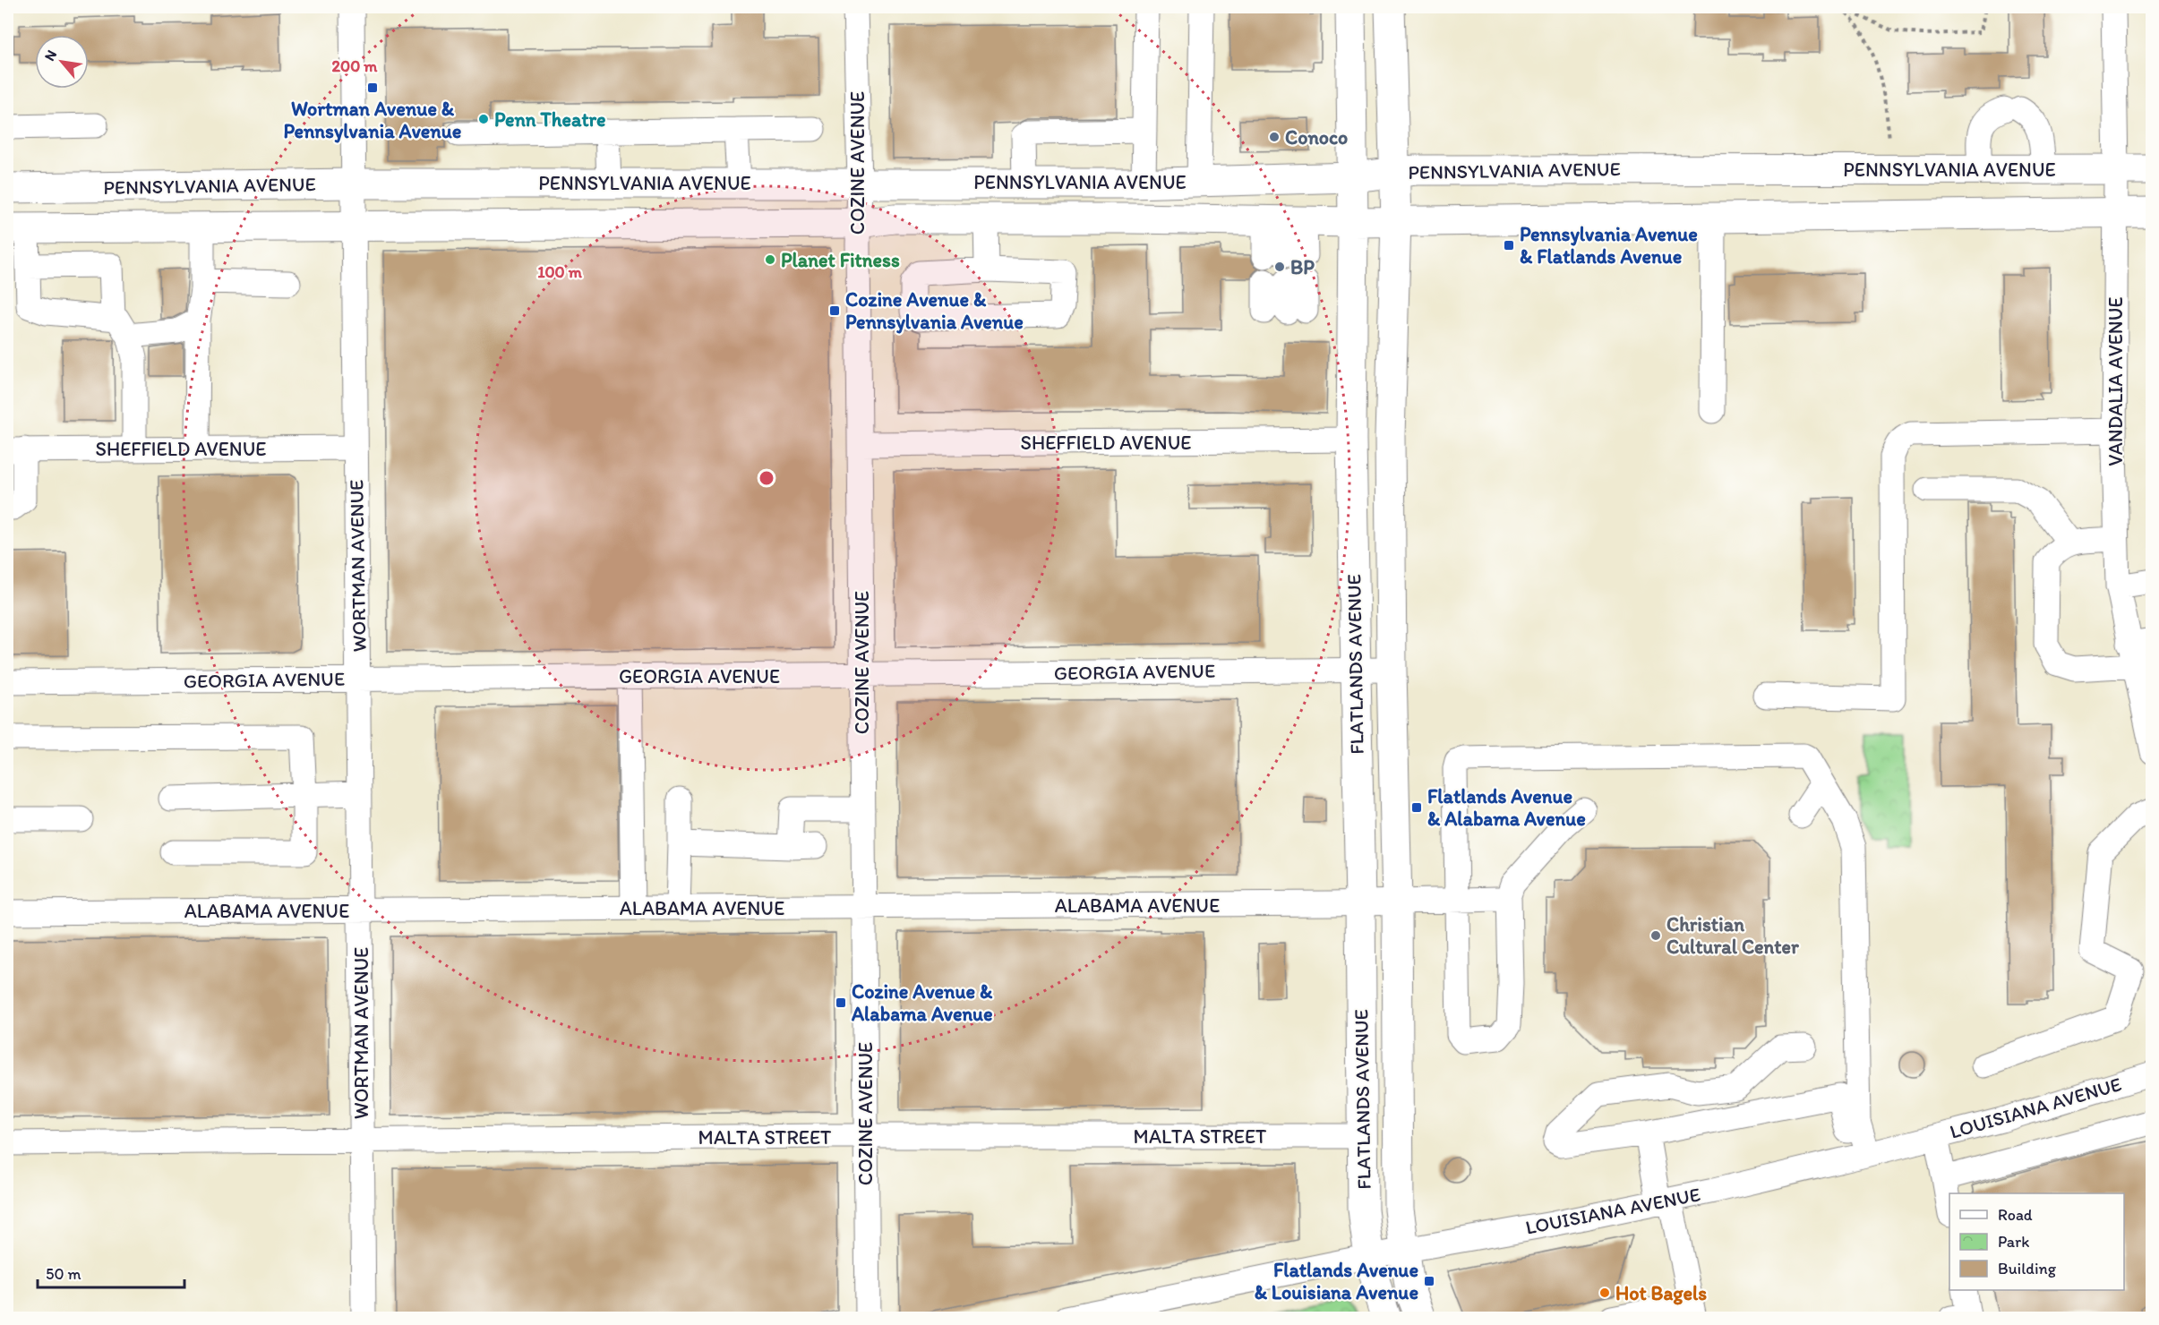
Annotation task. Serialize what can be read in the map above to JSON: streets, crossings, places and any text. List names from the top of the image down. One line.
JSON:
{"streets":{"main road":["PENNSYLVANIA AVENUE","FLATLANDS AVENUE"],"street":["COZINE AVENUE","VANDALIA AVENUE","SHEFFIELD AVENUE","WORTMAN AVENUE","GEORGIA AVENUE","ALABAMA AVENUE","LOUISIANA AVENUE","MALTA STREET"]},"crossings":[["COZINE AVENUE","PENNSYLVANIA AVENUE"],["COZINE AVENUE","SHEFFIELD AVENUE"],["COZINE AVENUE","GEORGIA AVENUE"],["COZINE AVENUE","ALABAMA AVENUE"],["COZINE AVENUE","MALTA STREET"],["PENNSYLVANIA AVENUE","VANDALIA AVENUE"],["PENNSYLVANIA AVENUE","WORTMAN AVENUE"],["PENNSYLVANIA AVENUE","FLATLANDS AVENUE"],["SHEFFIELD AVENUE","WORTMAN AVENUE"],["SHEFFIELD AVENUE","FLATLANDS AVENUE"],["WORTMAN AVENUE","GEORGIA AVENUE"],["WORTMAN AVENUE","ALABAMA AVENUE"],["WORTMAN AVENUE","MALTA STREET"],["FLATLANDS AVENUE","GEORGIA AVENUE"],["FLATLANDS AVENUE","ALABAMA AVENUE"],["FLATLANDS AVENUE","LOUISIANA AVENUE"],["FLATLANDS AVENUE","MALTA STREET"]],"places":{"transit":["Wortman Avenue & Pennsylvania Avenue","Pennsylvania Avenue & Flatlands Avenue","Cozine Avenue & Pennsylvania Avenue","Flatlands Avenue & Alabama Avenue","Cozine Avenue & Alabama Avenue","Flatlands Avenue & Louisiana Avenue"],"other":["Penn Theatre","Conoco","Planet Fitness","BP","Christian Cultural Center","Hot Bagels"]},"legend":["Road","Park","Building"],"scale_bar":"50 m","north":"top left","rings":["200 m","100 m"]}
